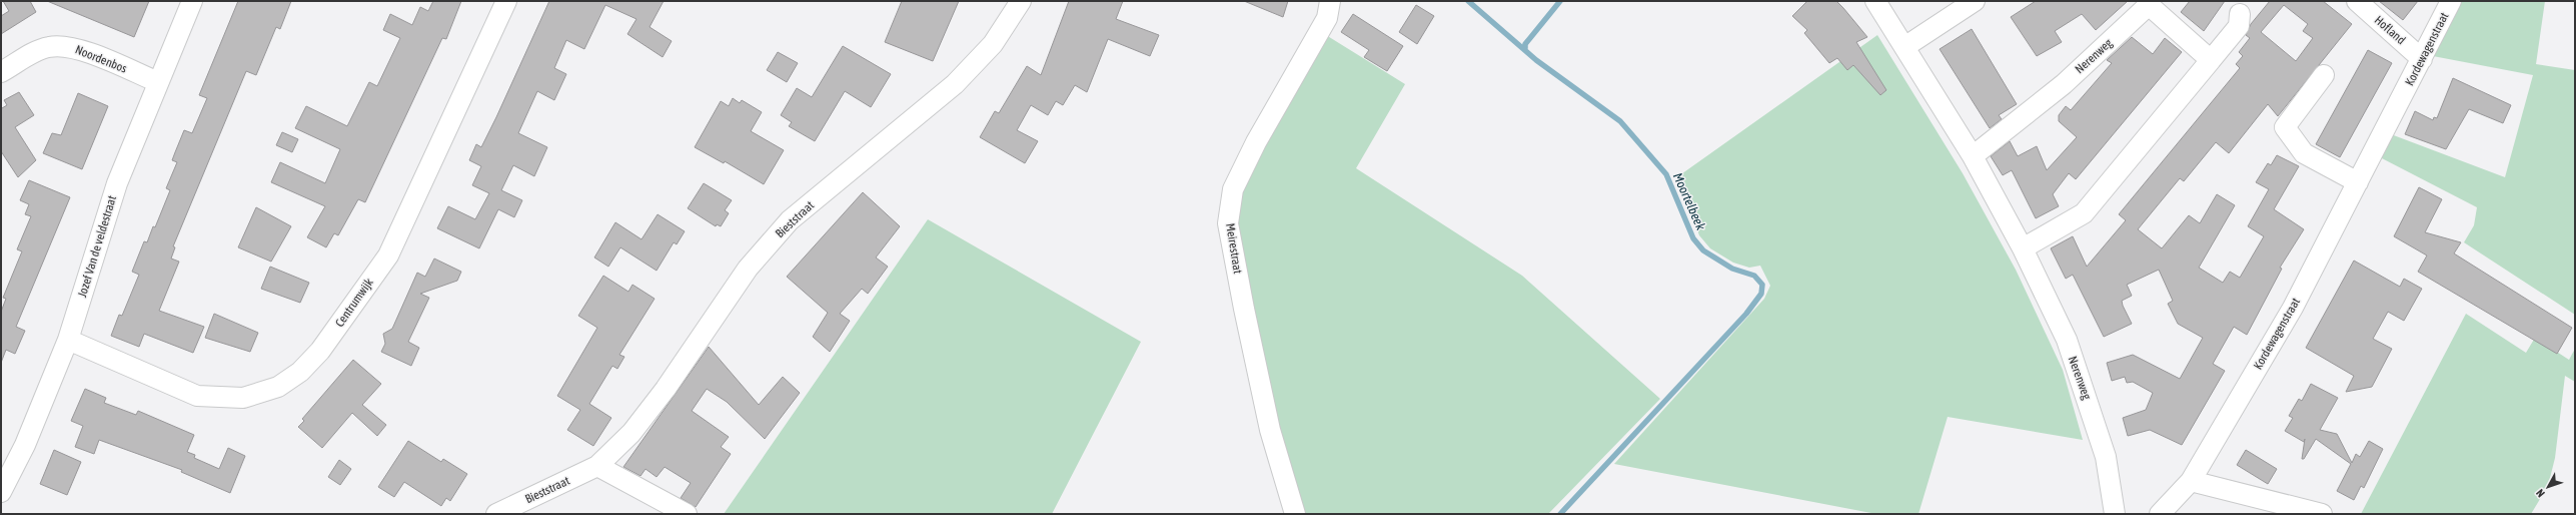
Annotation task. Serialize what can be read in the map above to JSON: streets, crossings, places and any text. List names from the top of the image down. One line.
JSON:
{"streets":{"street":["Hofland","Kordewagenstraat","Nerenweg","Noordenbos","Bieststraat","Jozef Van de veldestraat","Meirestraat","Centrumwijk"]},"crossings":[["Hofland","Kordewagenstraat"],["Noordenbos","Jozef Van de veldestraat"],["Jozef Van de veldestraat","Centrumwijk"]],"water":["Moortelbeek"],"north":"bottom left"}
